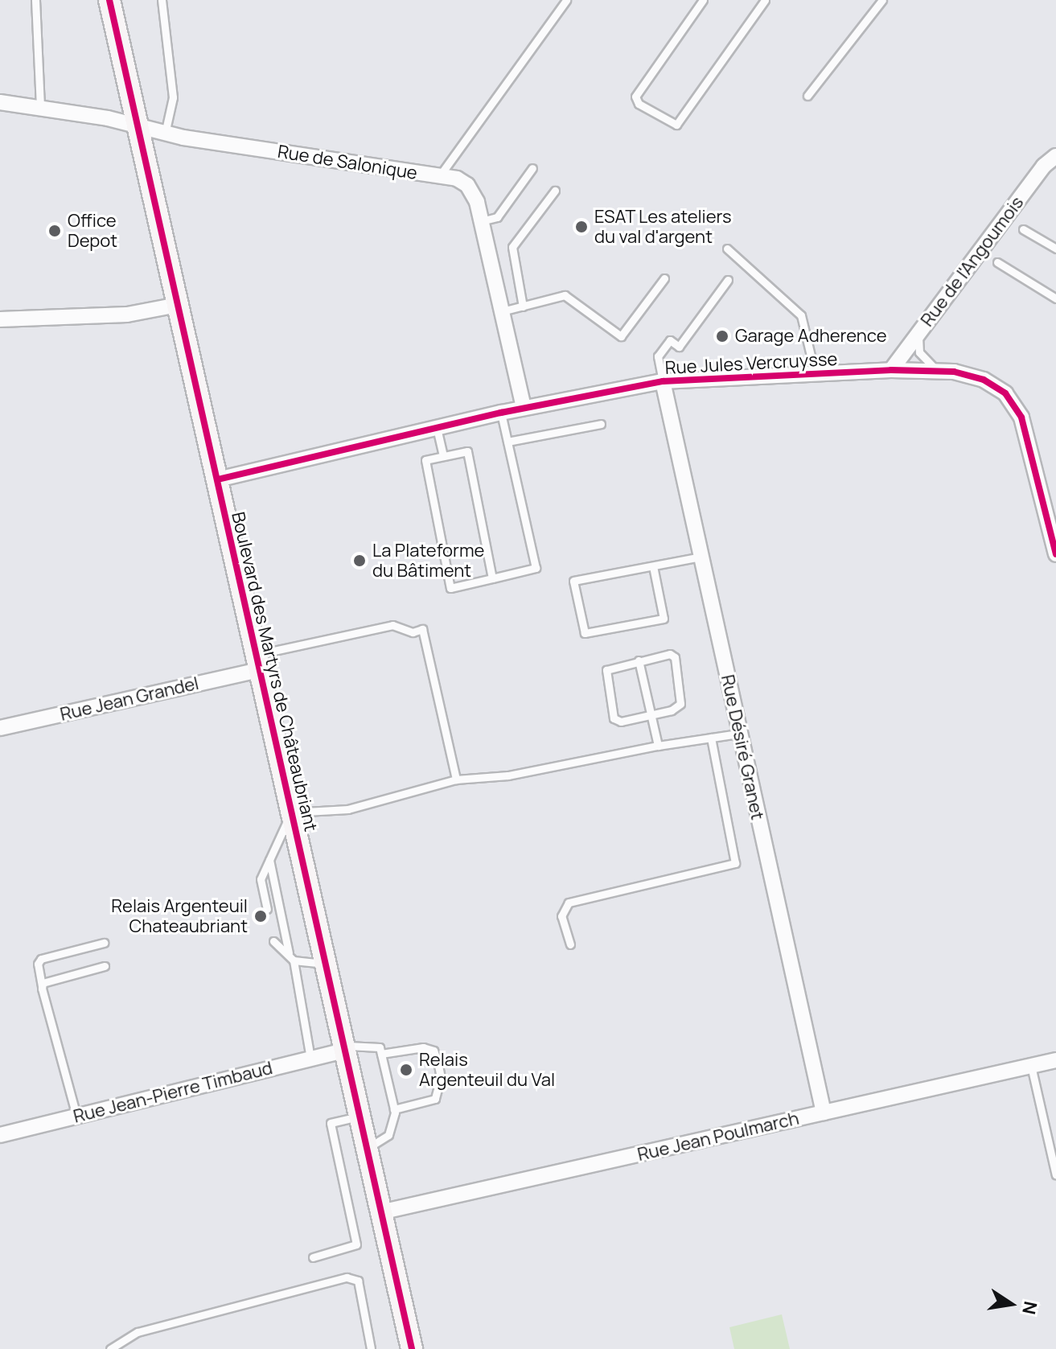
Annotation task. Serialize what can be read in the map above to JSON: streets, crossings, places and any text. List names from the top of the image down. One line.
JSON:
{"streets":{"main road":["Boulevard des Martyrs de Châteaubriant"],"street":["Rue de Salonique","Rue de l'Angoumois","Rue Jules Vercruysse","Rue Jean Grandel","Rue Désiré Granet","Rue Jean-Pierre Timbaud","Rue Jean Poulmarch"]},"crossings":[["Rue de Salonique","Rue Jules Vercruysse"],["Rue de Salonique","Boulevard des Martyrs de Châteaubriant"],["Rue de l'Angoumois","Rue Jules Vercruysse"],["Rue Jules Vercruysse","Boulevard des Martyrs de Châteaubriant"],["Rue Jules Vercruysse","Rue Désiré Granet"],["Boulevard des Martyrs de Châteaubriant","Rue Jean Grandel"],["Boulevard des Martyrs de Châteaubriant","Rue Jean-Pierre Timbaud"],["Boulevard des Martyrs de Châteaubriant","Rue Jean Poulmarch"],["Rue Désiré Granet","Rue Jean Poulmarch"]],"places":["ESAT Les ateliers du val d'argent","Office Depot","Garage Adherence","La Plateforme du Bâtiment","Relais Argenteuil Chateaubriant","Relais Argenteuil du Val"],"north":"right"}
